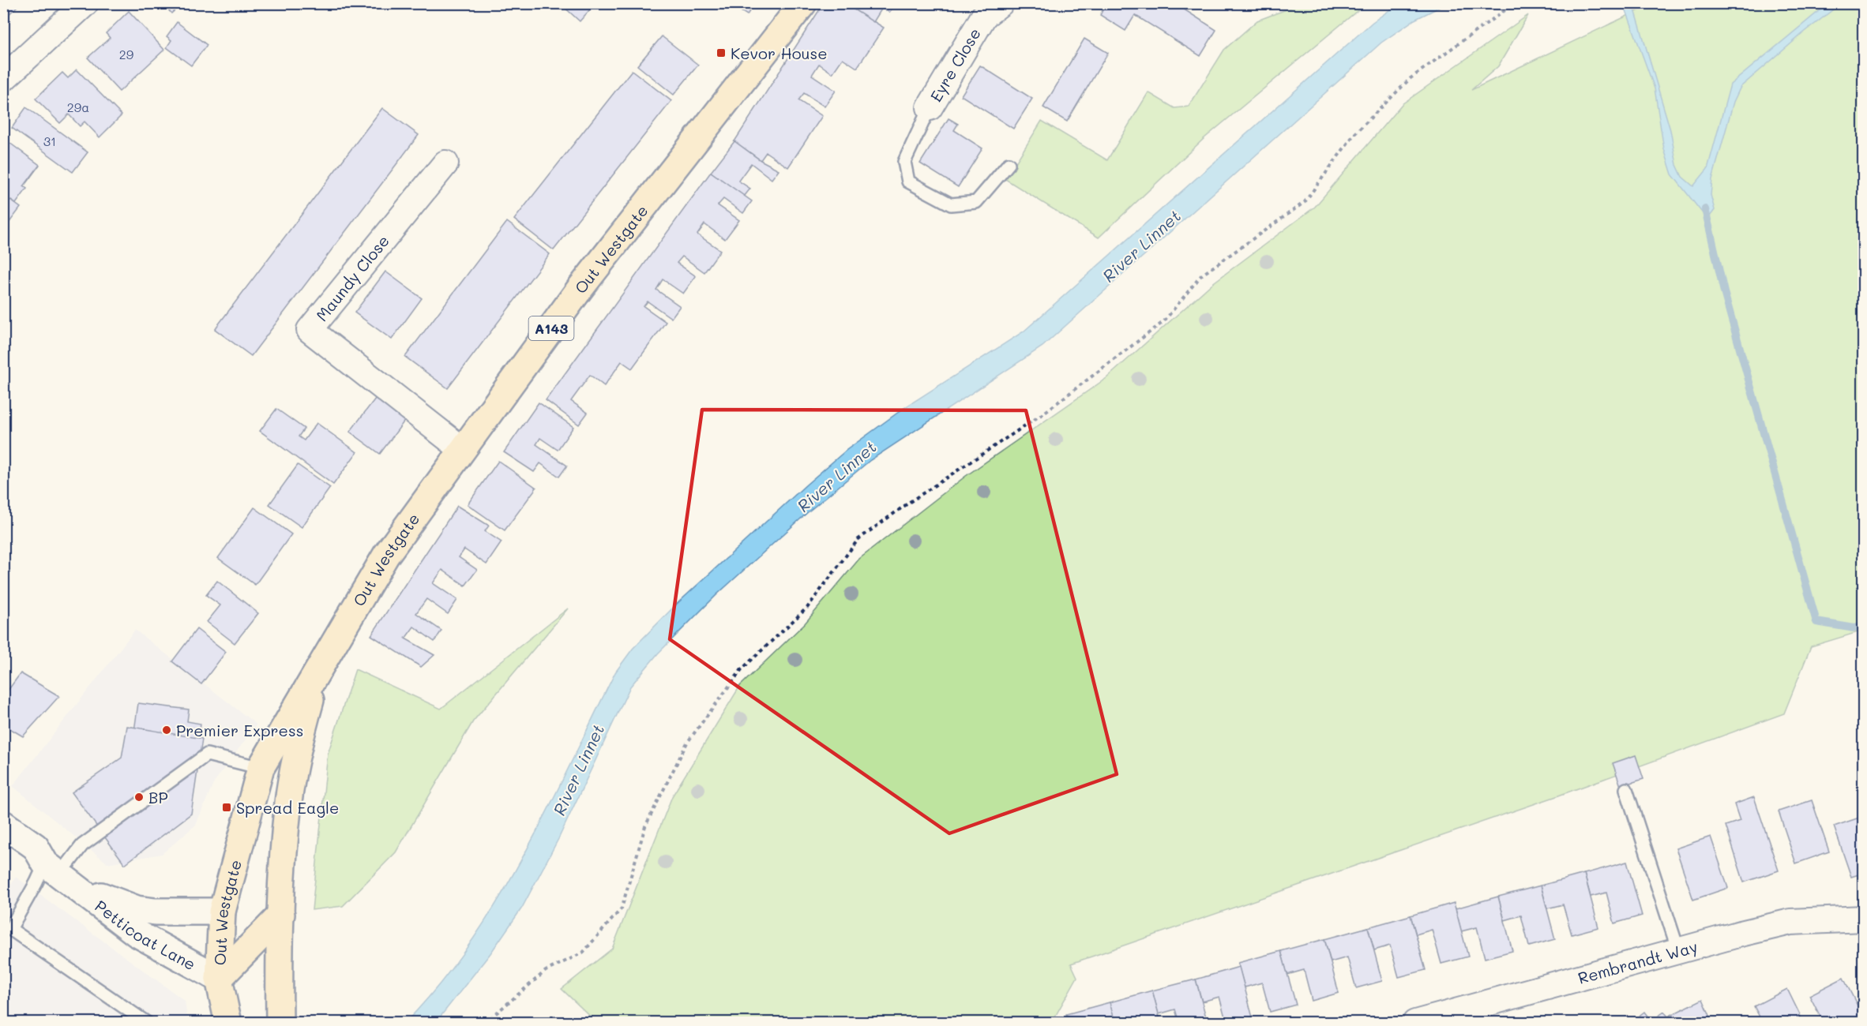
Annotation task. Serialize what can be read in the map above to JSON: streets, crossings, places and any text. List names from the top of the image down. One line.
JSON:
{"streets":{"main road":["Out Westgate","A143"],"street":["Eyre Close","Maundy Close","Petticoat Lane","Rembrandt Way"]},"crossings":[["Out Westgate","Maundy Close"],["Out Westgate","A143"],["Out Westgate","Petticoat Lane"],["A143","Petticoat Lane"]],"water":["River Linnet"],"places":{"transit":["Kevor House","Spread Eagle"],"other":["Premier Express","BP"]},"house_numbers":["29","29a","31"]}
